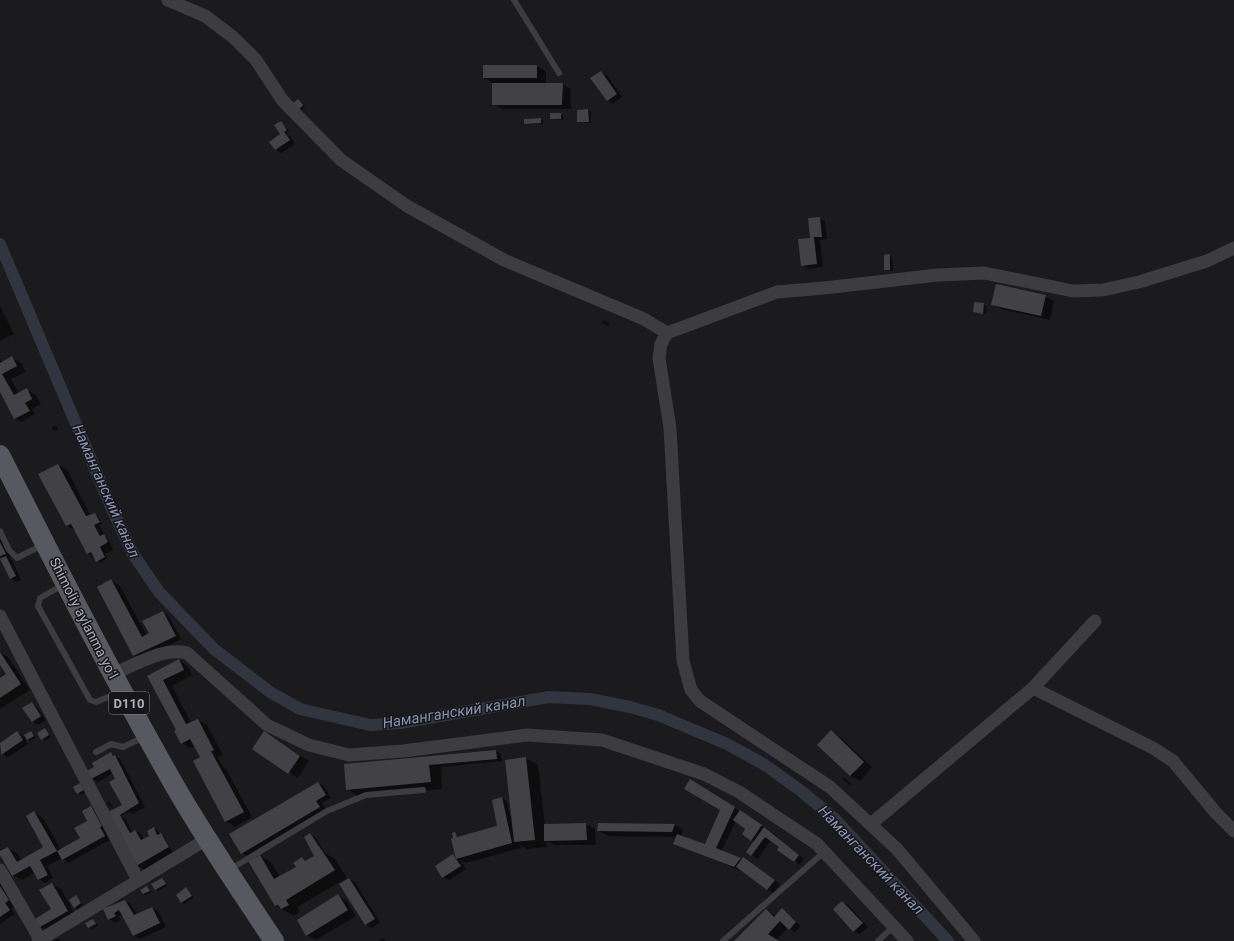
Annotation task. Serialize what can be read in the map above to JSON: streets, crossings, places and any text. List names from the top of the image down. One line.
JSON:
{"streets":{"main road":["Shimoliy aylanma yoʻl","D110"]},"water":["Наманганский канал"]}
